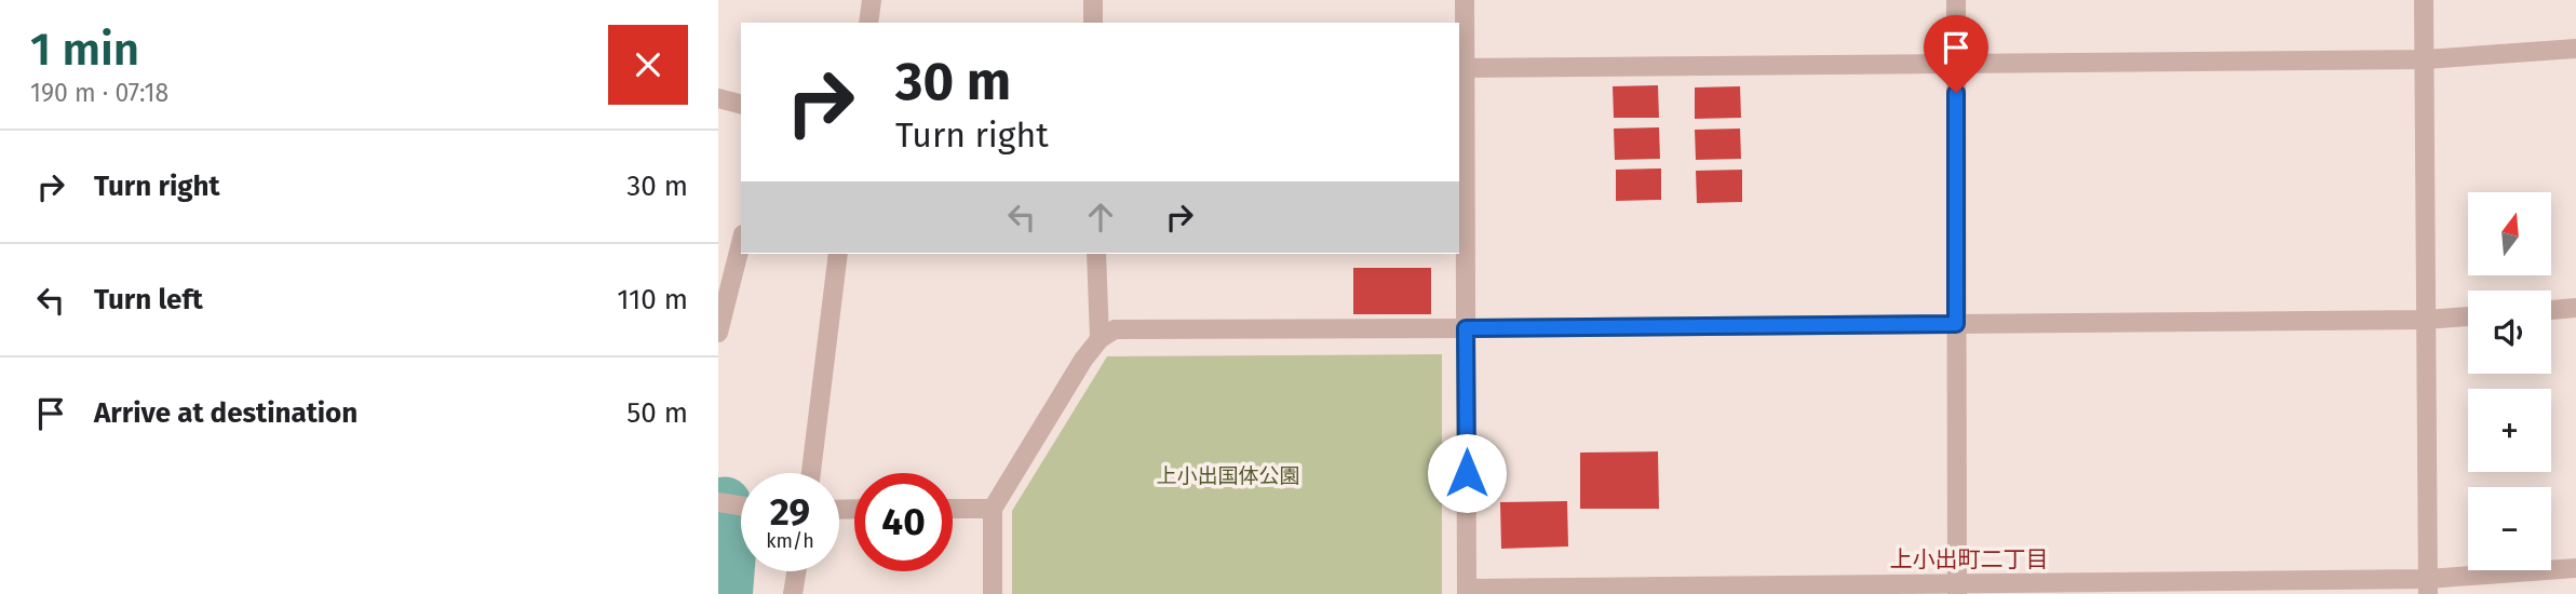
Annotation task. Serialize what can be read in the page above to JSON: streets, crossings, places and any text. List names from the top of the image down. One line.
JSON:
{"districts":["上小出町二丁目"],"parks":["上小出国体公園"],"north":"top","page":{"heading":["1 min","190 m · 07:18"],"turn":["30 m","Turn right"],"list":[{"name":"Turn right","value":"30 m"},{"name":"Turn left","value":"110 m"},{"name":"Arrive at destination","value":"50 m"}],"map_buttons":["+","−"],"speed":"29 km/h","limit":"40"}}
